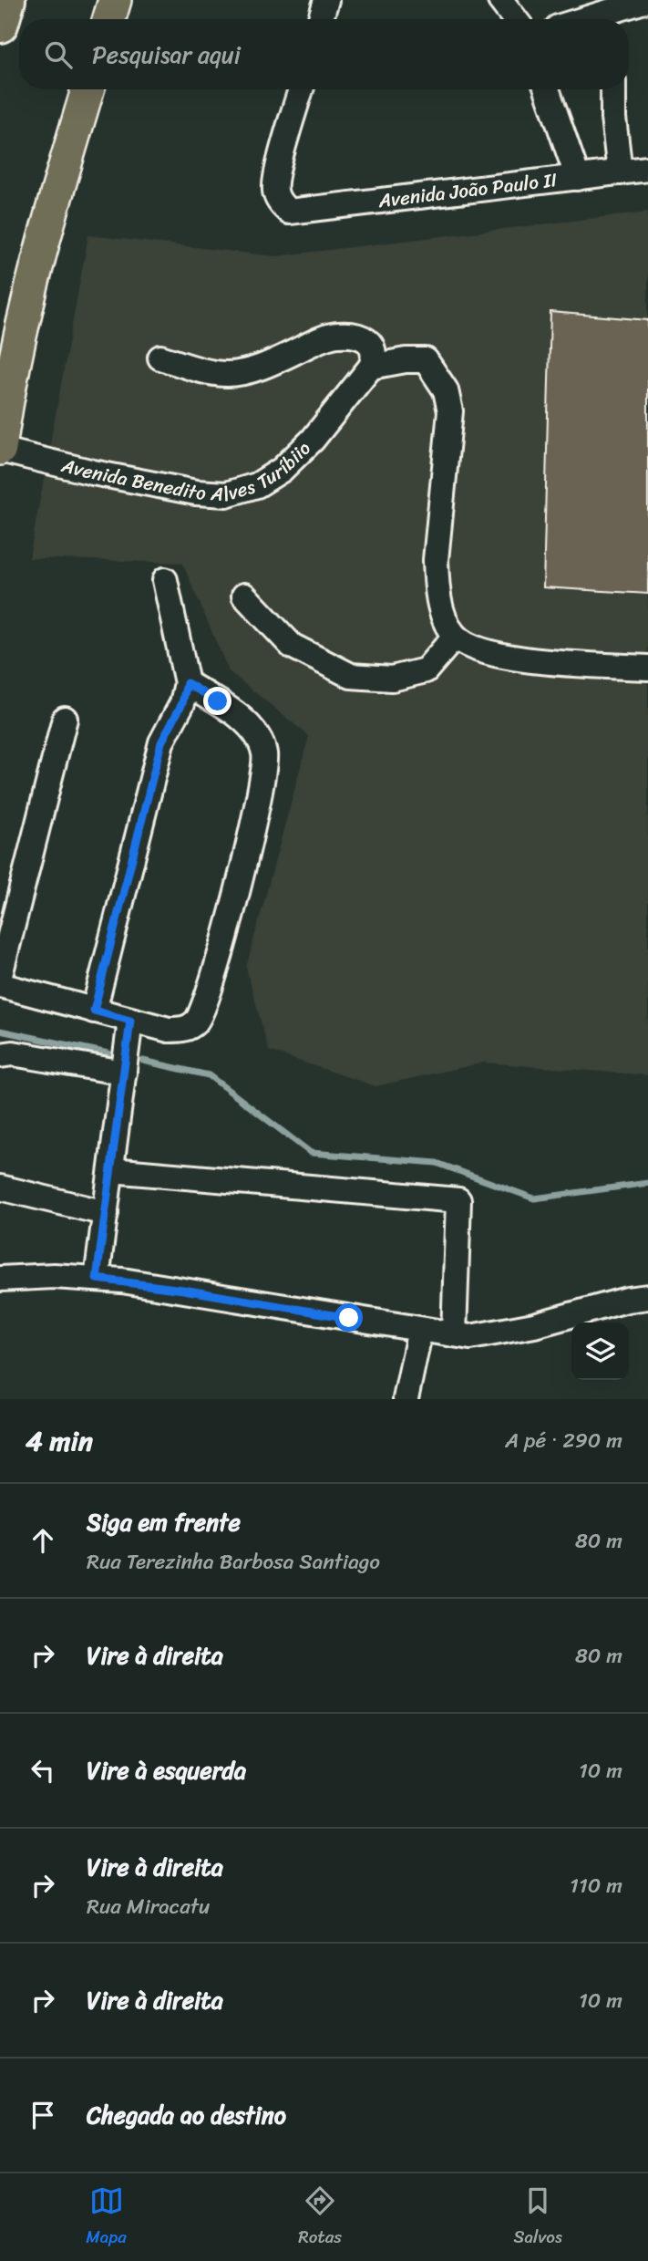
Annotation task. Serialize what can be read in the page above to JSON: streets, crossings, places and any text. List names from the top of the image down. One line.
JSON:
{"streets":{"street":["Avenida João Paulo II","Avenida Benedito Alves Turíbiio"]},"page":{"search":"Pesquisar aqui","heading":["4 min","A pé · 290 m"],"list":[["Siga em frente","Rua Terezinha Barbosa Santiago","80 m"],["Vire à direita","80 m"],["Vire à esquerda","10 m"],["Vire à direita","Rua Miracatu","110 m"],["Vire à direita","10 m"],"Chegada ao destino"],"nav":["Mapa","Rotas","Salvos"]}}
